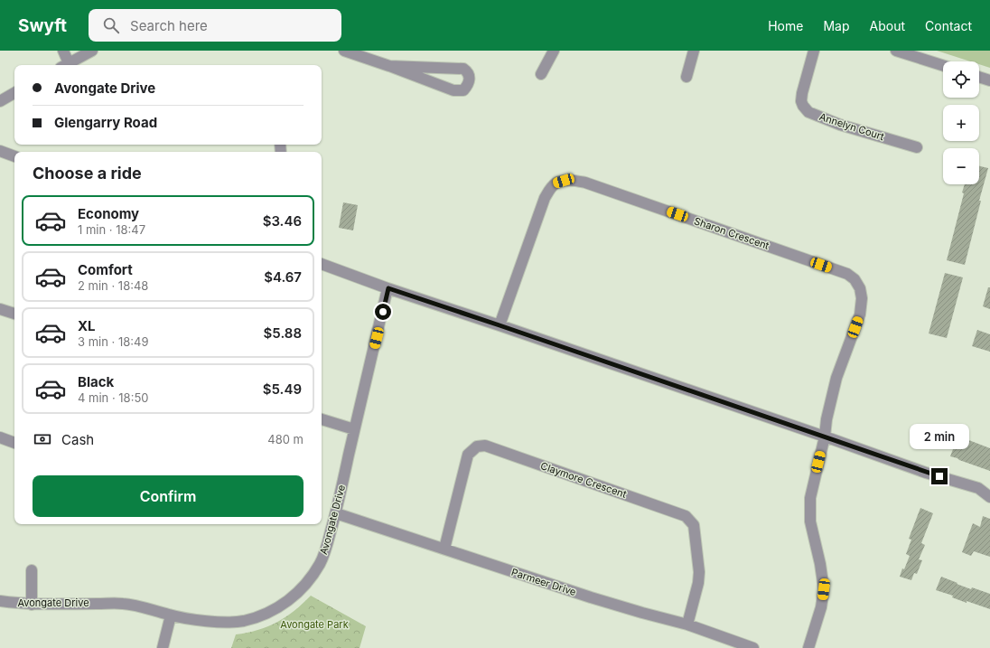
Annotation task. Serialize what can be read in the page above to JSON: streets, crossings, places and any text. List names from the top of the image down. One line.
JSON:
{"streets":{"street":["Annelyn Court","Sharon Crescent","Claymore Crescent","Avongate Drive","Parmeer Drive"]},"crossings":[["Claymore Crescent","Parmeer Drive"],["Avongate Drive","Parmeer Drive"]],"parks":["Avongate Park"],"page":{"header":"Swyft","search":"Search here","nav":["Home","Map","About","Contact"],"map_buttons":["+","−"],"banner":["Avongate Drive","Glengarry Road"],"heading":"Choose a ride","list":[{"name":"Economy","note":"1 min · 18:47","value":"$3.46"},{"name":"Comfort","note":"2 min · 18:48","value":"$4.67"},{"name":"XL","note":"3 min · 18:49","value":"$5.88"},{"name":"Black","note":"4 min · 18:50","value":"$5.49"}],"pay":["Cash","480 m"],"bubble":"2 min","buttons":"Confirm"}}
